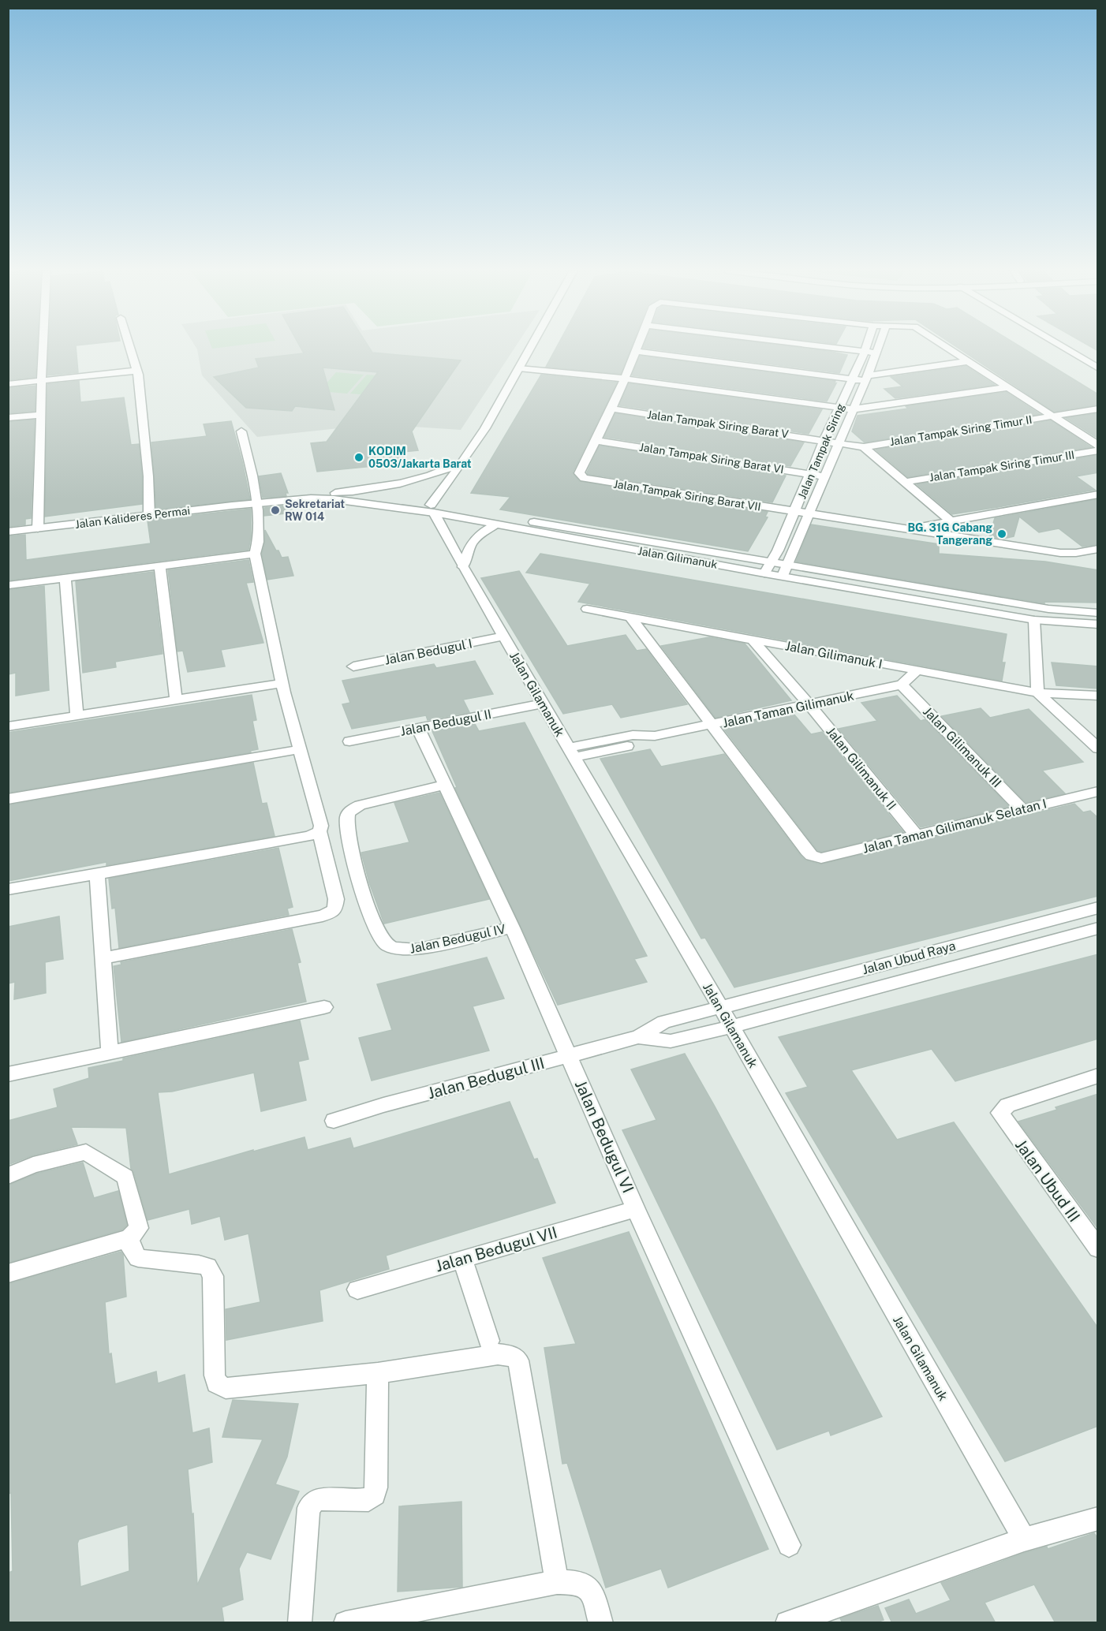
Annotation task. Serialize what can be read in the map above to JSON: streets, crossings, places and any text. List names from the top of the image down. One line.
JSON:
{"streets":{"street":["Jalan Tampak Siring Barat V","Jalan Tampak Siring Timur II","Jalan Tampak Siring","Jalan Tampak Siring Barat VI","Jalan Tampak Siring Timur III","Jalan Tampak Siring Barat VII","Jalan Kalideres Permai","Jalan Gilimanuk","Jalan Bedugul I","Jalan Gilimanuk I","Jalan Gilamanuk","Jalan Taman Gilimanuk","Jalan Bedugul II","Jalan Gilimanuk III","Jalan Gilimanuk II","Jalan Taman Gilimanuk Selatan I","Jalan Bedugul IV","Jalan Ubud Raya","Jalan Bedugul III","Jalan Bedugul VI","Jalan Ubud III","Jalan Bedugul VII"]},"crossings":[["Jalan Tampak Siring Barat V","Jalan Tampak Siring Timur II"],["Jalan Tampak Siring Barat V","Jalan Tampak Siring"],["Jalan Tampak Siring Timur II","Jalan Tampak Siring"],["Jalan Tampak Siring","Jalan Tampak Siring Barat VI"],["Jalan Tampak Siring","Jalan Tampak Siring Barat VII"],["Jalan Tampak Siring","Jalan Gilimanuk"],["Jalan Tampak Siring Barat VI","Jalan Tampak Siring Barat VII"],["Jalan Kalideres Permai","Jalan Gilimanuk"],["Jalan Gilimanuk","Jalan Gilamanuk"],["Jalan Bedugul I","Jalan Gilamanuk"],["Jalan Gilimanuk I","Jalan Gilimanuk II"],["Jalan Gilamanuk","Jalan Taman Gilimanuk"],["Jalan Gilamanuk","Jalan Bedugul II"],["Jalan Gilamanuk","Jalan Ubud Raya"],["Jalan Gilamanuk","Jalan Bedugul III"],["Jalan Taman Gilimanuk","Jalan Gilimanuk III"],["Jalan Taman Gilimanuk","Jalan Gilimanuk II"],["Jalan Taman Gilimanuk","Jalan Taman Gilimanuk Selatan I"],["Jalan Bedugul II","Jalan Bedugul VI"],["Jalan Gilimanuk III","Jalan Taman Gilimanuk Selatan I"],["Jalan Gilimanuk II","Jalan Taman Gilimanuk Selatan I"],["Jalan Bedugul IV","Jalan Bedugul VI"],["Jalan Ubud Raya","Jalan Bedugul III"],["Jalan Bedugul III","Jalan Bedugul VI"],["Jalan Bedugul VI","Jalan Bedugul VII"]],"places":["KODIM 0503/Jakarta Barat","Sekretariat RW 014","BG. 31G Cabang Tangerang"]}
